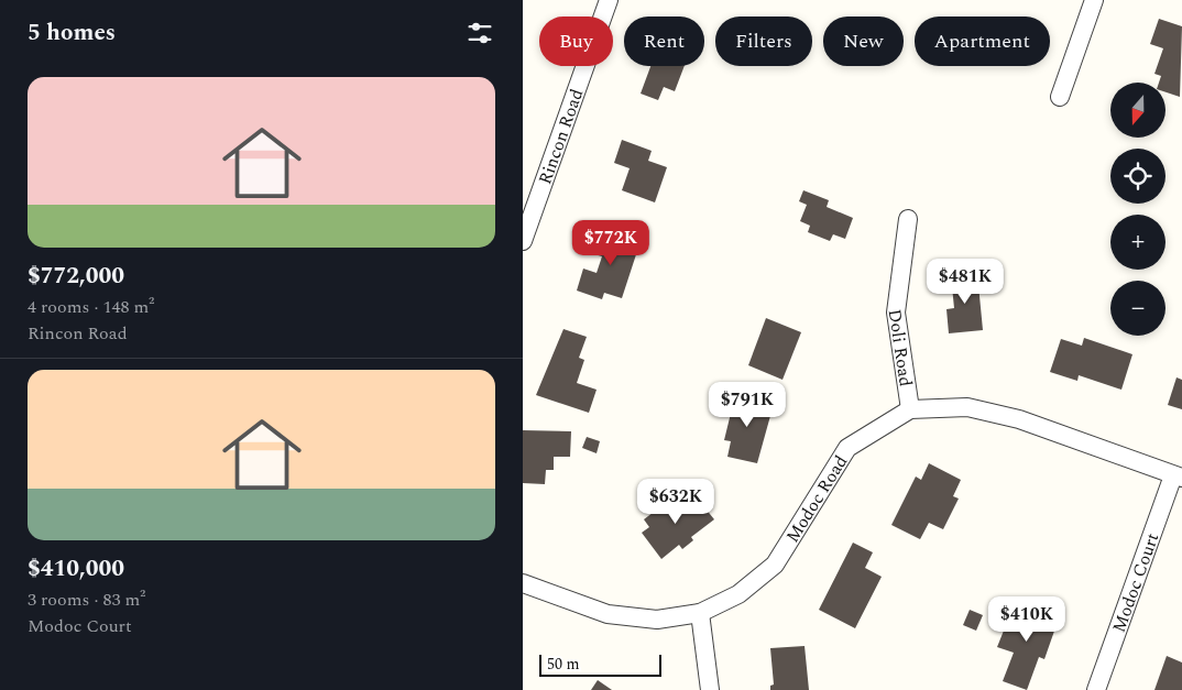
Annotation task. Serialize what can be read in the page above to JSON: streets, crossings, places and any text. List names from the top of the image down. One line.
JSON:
{"streets":{"street":["Rincon Road","Doli Road","Modoc Road","Modoc Court"]},"crossings":[["Doli Road","Modoc Road"],["Modoc Road","Modoc Court"]],"scale_bar":"50 m","north":"bottom","page":{"heading":"5 homes","chip":["Buy","Rent","Filters","New","Apartment"],"list":[{"name":"$772,000","note":"4 rooms · 148 m² · Rincon Road"},{"name":"$410,000","note":"3 rooms · 83 m² · Modoc Court"}],"map_buttons":["+","−"],"price":["$772K","$481K","$791K","$632K","$410K"],"scale":"50 m"}}
